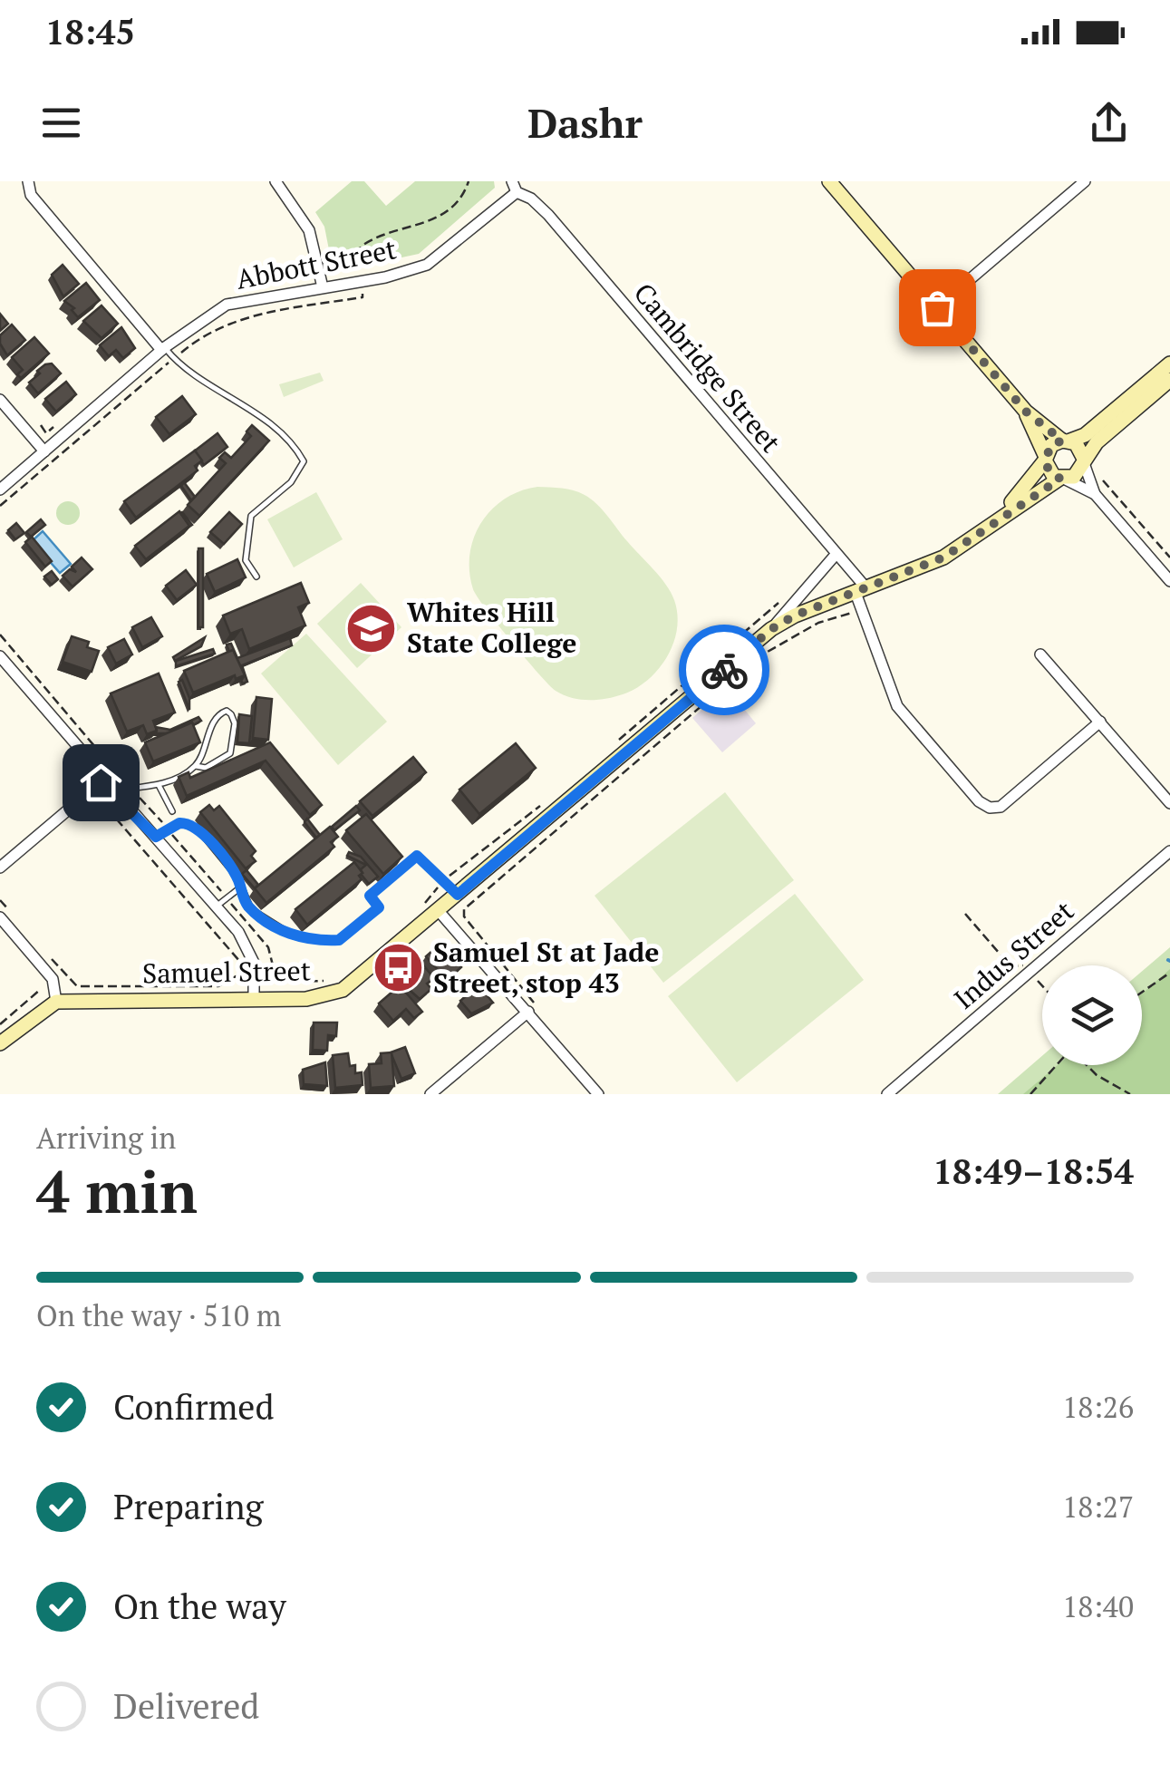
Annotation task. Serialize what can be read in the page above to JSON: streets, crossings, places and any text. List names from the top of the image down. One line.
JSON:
{"streets":{"street":["Abbott Street","Cambridge Street","Indus Street","Samuel Street"]},"crossings":[["Abbott Street","Cambridge Street"],["Cambridge Street","Samuel Street"]],"places":{"school or university":["Whites Hill State College"],"bus stop":["Samuel St at Jade Street, stop 43"]},"page":{"status":"18:45","header":"Dashr","heading":["4 min","Arriving in","18:49–18:54"],"bar":"On the way · 510 m","list":[["Confirmed","18:26"],["Preparing","18:27"],["On the way","18:40"],"Delivered"]}}
